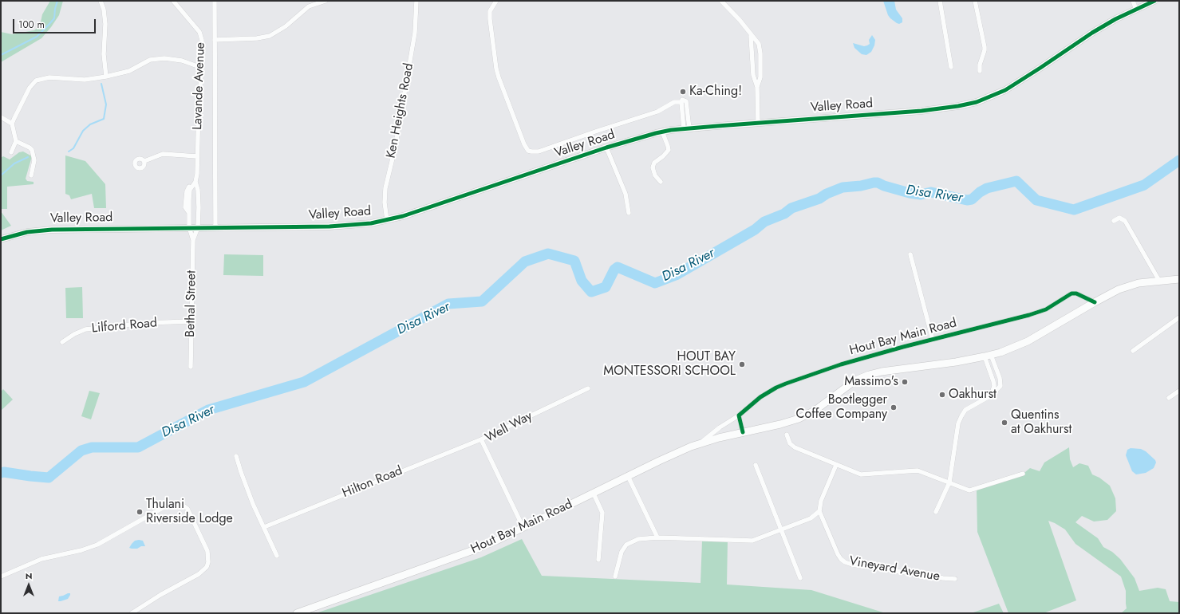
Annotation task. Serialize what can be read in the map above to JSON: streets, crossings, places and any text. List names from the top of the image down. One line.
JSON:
{"streets":{"main road":["Hout Bay Main Road"],"street":["Lavande Avenue","Valley Road","Ken Heights Road","Bethal Street","Lilford Road","Well Way","Hilton Road","Vineyard Avenue"]},"crossings":[["Lavande Avenue","Valley Road"],["Lavande Avenue","Bethal Street"],["Valley Road","Ken Heights Road"],["Valley Road","Bethal Street"],["Bethal Street","Lilford Road"],["Hout Bay Main Road","Well Way"],["Well Way","Hilton Road"]],"water":["Disa River"],"places":["Ka-Ching!","HOUT BAY MONTESSORI SCHOOL","Massimo's","Oakhurst","Bootlegger Coffee Company","Quentins at Oakhurst","Thulani Riverside Lodge"],"scale_bar":"100 m","north":"top"}
